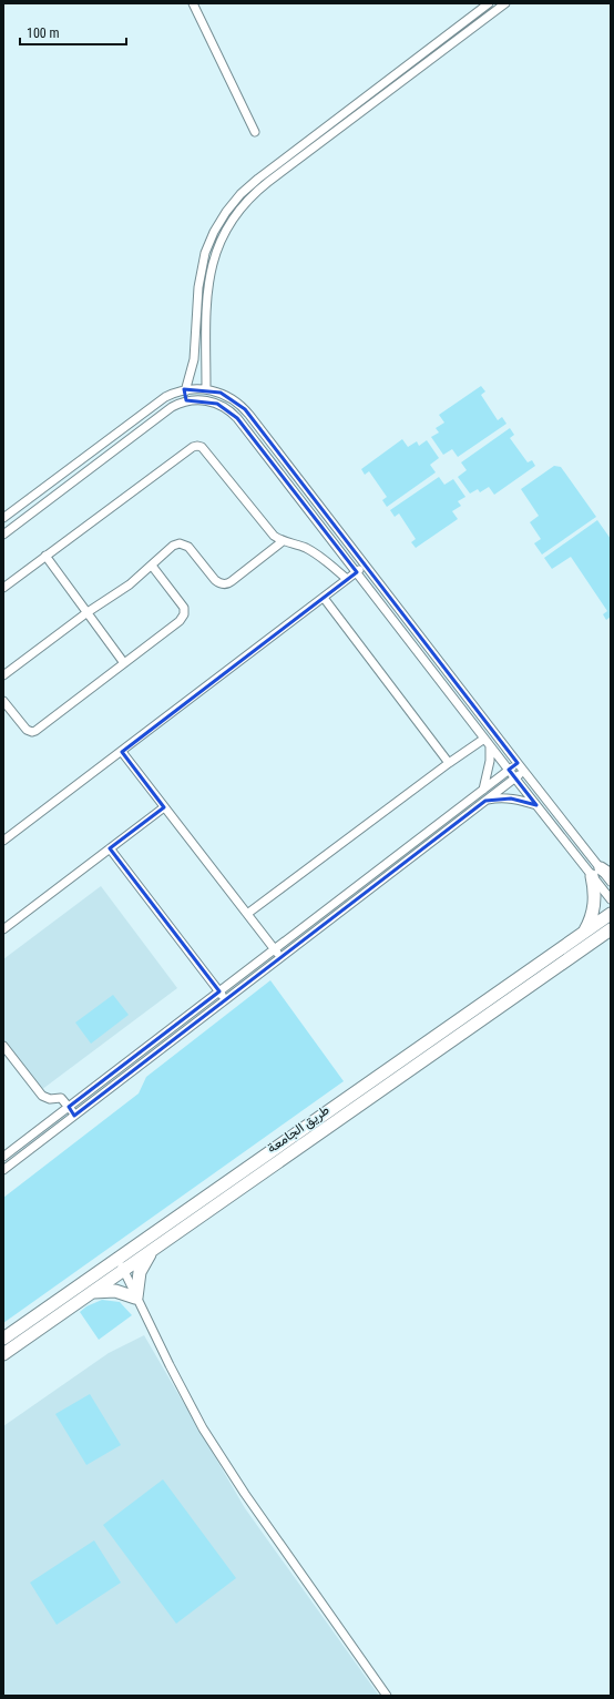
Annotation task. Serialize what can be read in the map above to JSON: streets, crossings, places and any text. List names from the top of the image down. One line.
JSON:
{"streets":{"highway":["طريق الجامعة"]},"scale_bar":"100 m"}
